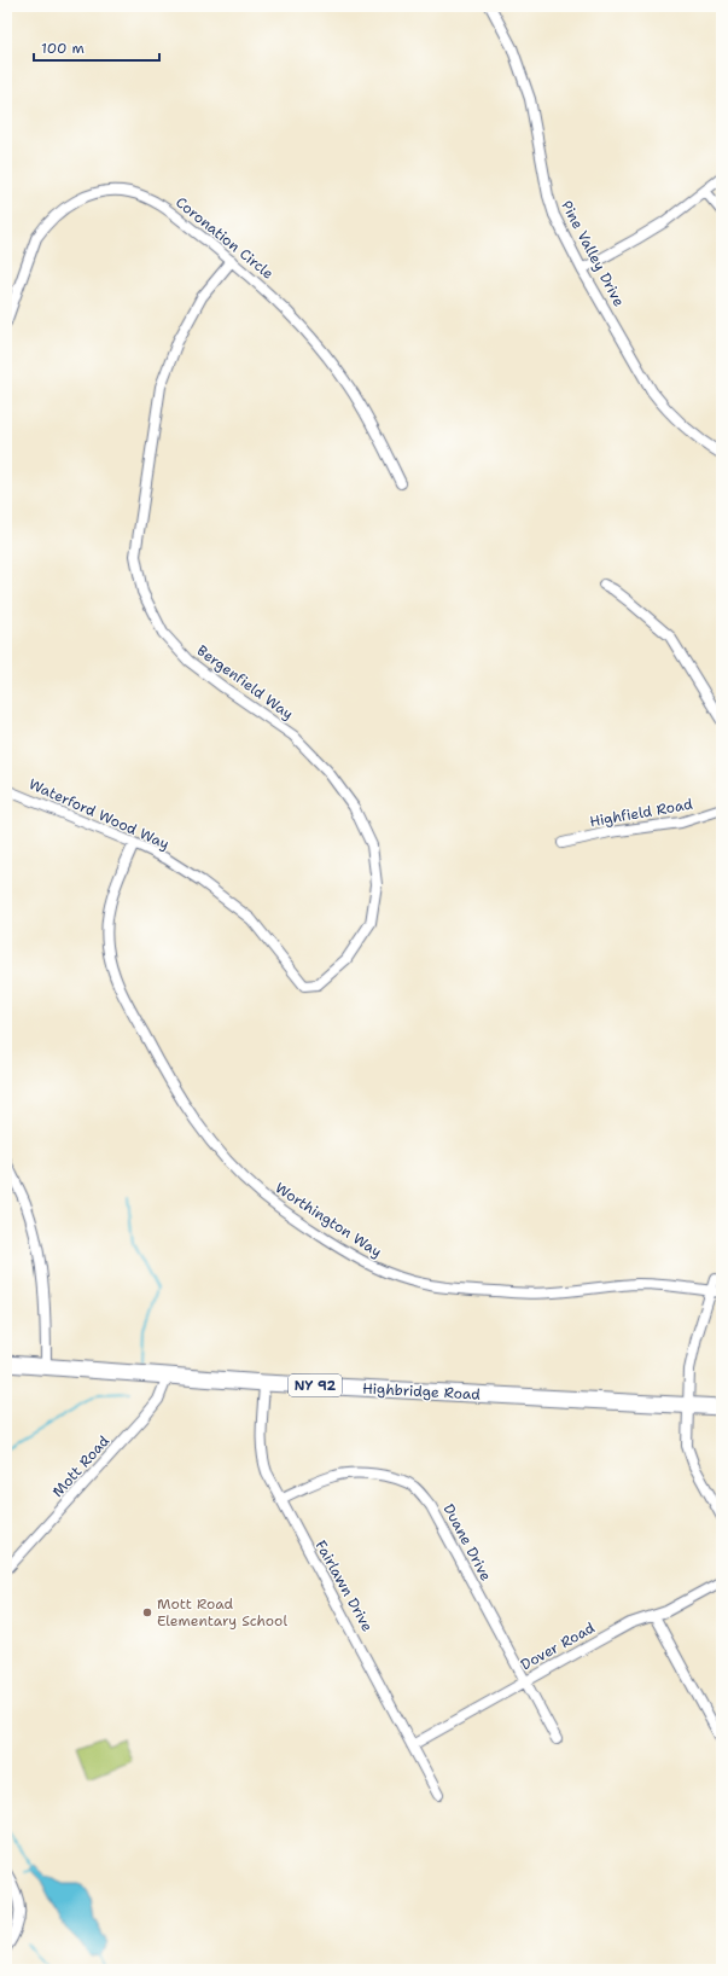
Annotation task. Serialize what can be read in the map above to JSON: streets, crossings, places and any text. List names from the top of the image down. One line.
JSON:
{"streets":{"highway":["NY 92","Highbridge Road"],"street":["Coronation Circle","Pine Valley Drive","Bergenfield Way","Highfield Road","Waterford Wood Way","Worthington Way","Mott Road","Duane Drive","Fairlawn Drive","Dover Road"]},"crossings":[["Coronation Circle","Bergenfield Way"],["Bergenfield Way","Waterford Wood Way"],["Waterford Wood Way","Worthington Way"],["Highbridge Road","Mott Road"],["Highbridge Road","Fairlawn Drive"],["Duane Drive","Fairlawn Drive"],["Duane Drive","Dover Road"],["Fairlawn Drive","Dover Road"]],"places":["Mott Road Elementary School"],"scale_bar":"100 m"}
